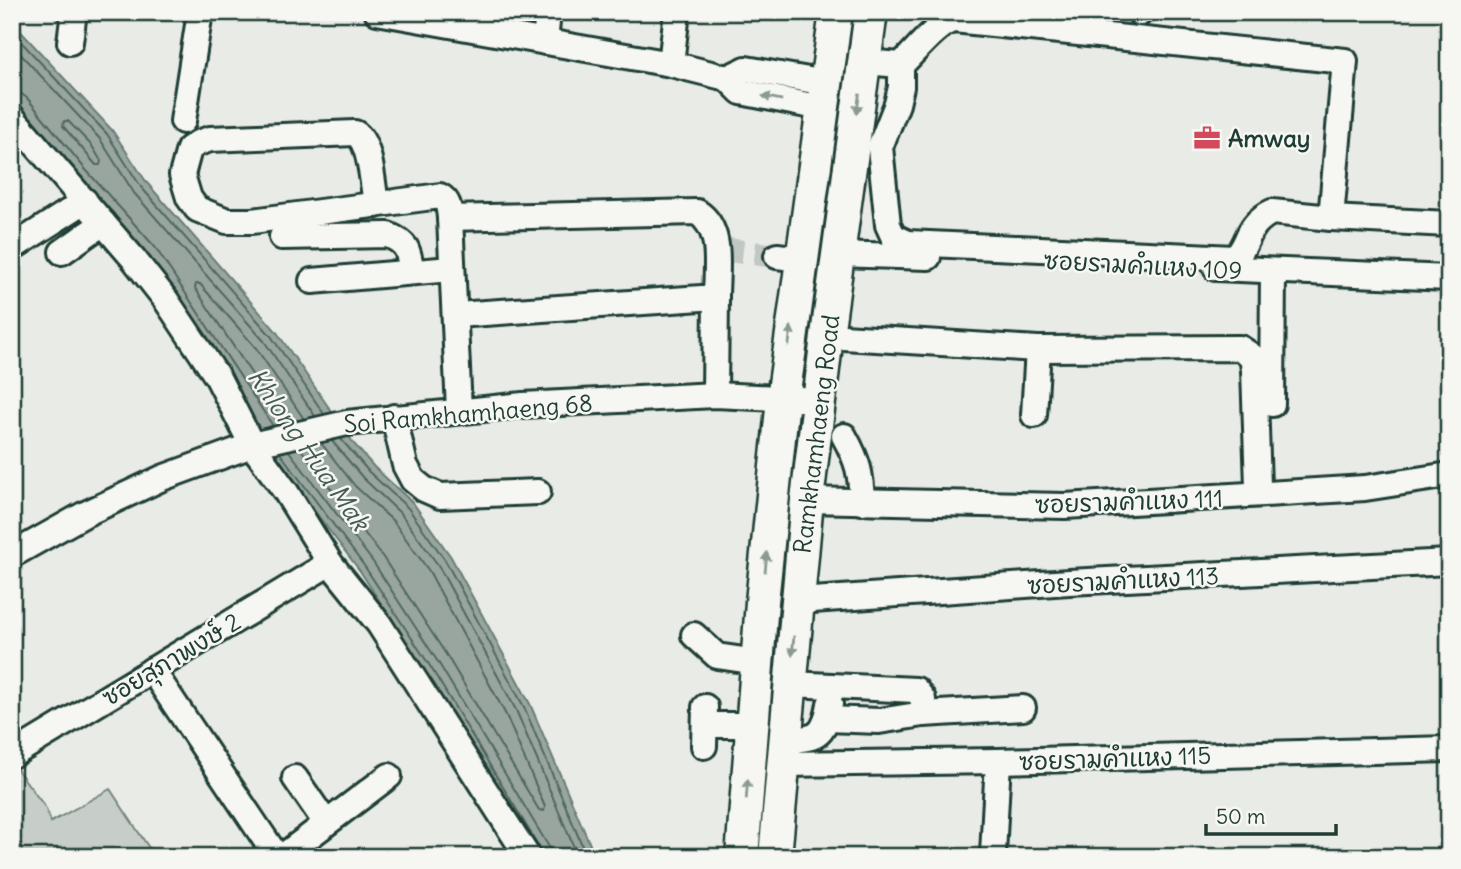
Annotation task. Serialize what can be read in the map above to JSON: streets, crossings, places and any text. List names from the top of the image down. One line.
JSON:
{"streets":{"main road":["Ramkhamhaeng Road"],"street":["ซอยรามคำแหง 109","Soi Ramkhamhaeng 68","ซอยรามคำแหง 111","ซอยรามคำแหง 113","ซอยสุภาพงษ์ 2","ซอยรามคำแหง 115"]},"crossings":[["ซอยรามคำแหง 109","Ramkhamhaeng Road"],["Soi Ramkhamhaeng 68","Ramkhamhaeng Road"],["Ramkhamhaeng Road","ซอยรามคำแหง 111"],["Ramkhamhaeng Road","ซอยรามคำแหง 113"],["Ramkhamhaeng Road","ซอยรามคำแหง 115"]],"water":["Khlong Hua Mak"],"places":{"office":["Amway"]},"scale_bar":"50 m"}
